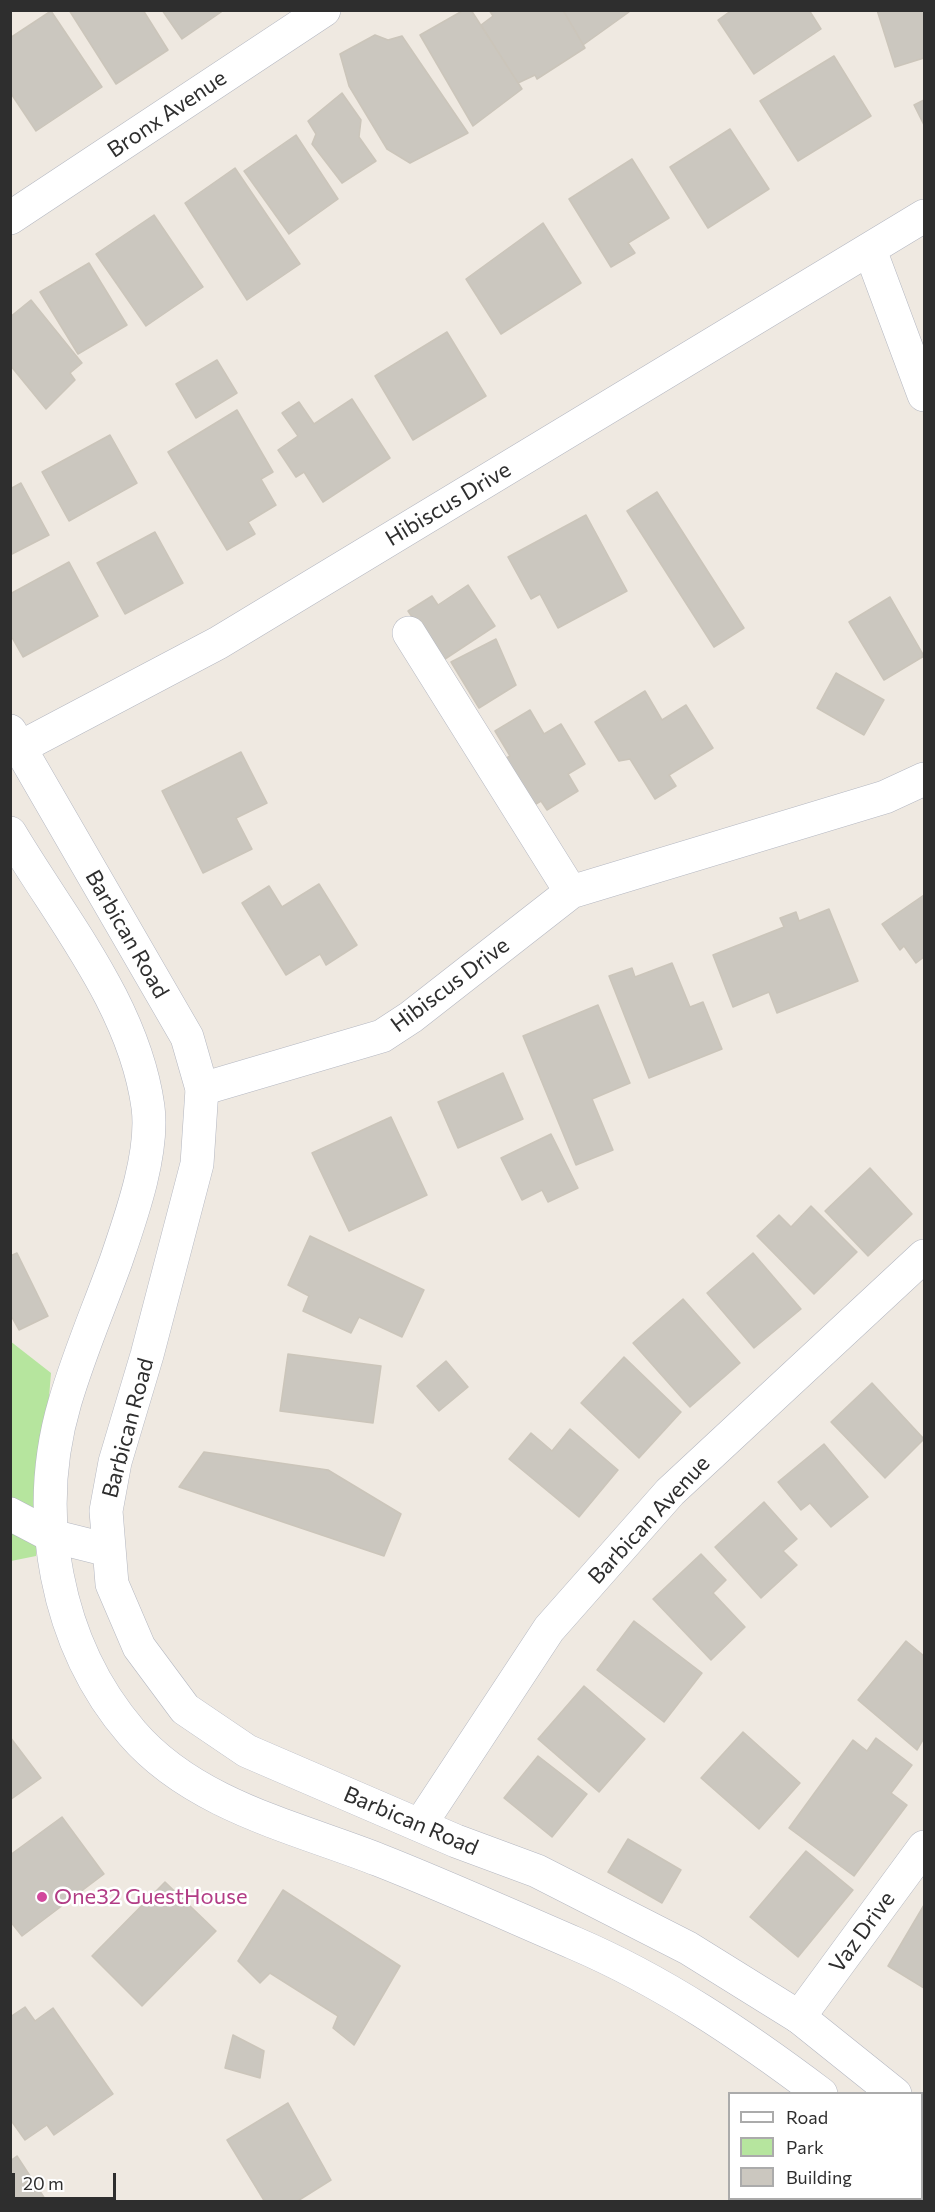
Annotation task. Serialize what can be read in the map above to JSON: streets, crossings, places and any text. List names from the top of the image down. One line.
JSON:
{"streets":{"street":["Bronx Avenue","Hibiscus Drive","Barbican Road","Barbican Avenue","Vaz Drive"]},"crossings":[["Hibiscus Drive","Barbican Road"],["Barbican Road","Barbican Avenue"],["Barbican Road","Vaz Drive"]],"places":["One32 GuestHouse"],"legend":["Road","Park","Building"],"scale_bar":"20 m"}
